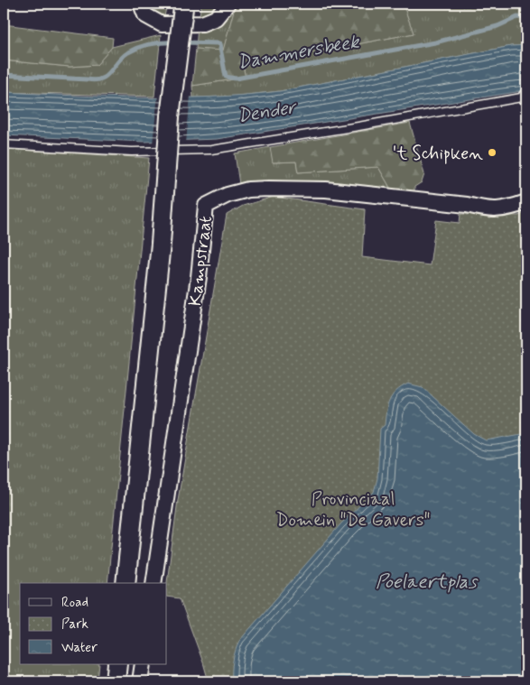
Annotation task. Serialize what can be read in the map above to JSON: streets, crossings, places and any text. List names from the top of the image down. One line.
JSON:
{"streets":{"street":["Kampstraat"]},"water":["Dammersbeek","Dender","Poelaertplas"],"parks":["Provinciaal Domein \"De Gavers\""],"places":["'t Schipken"],"legend":["Road","Park","Water"]}
